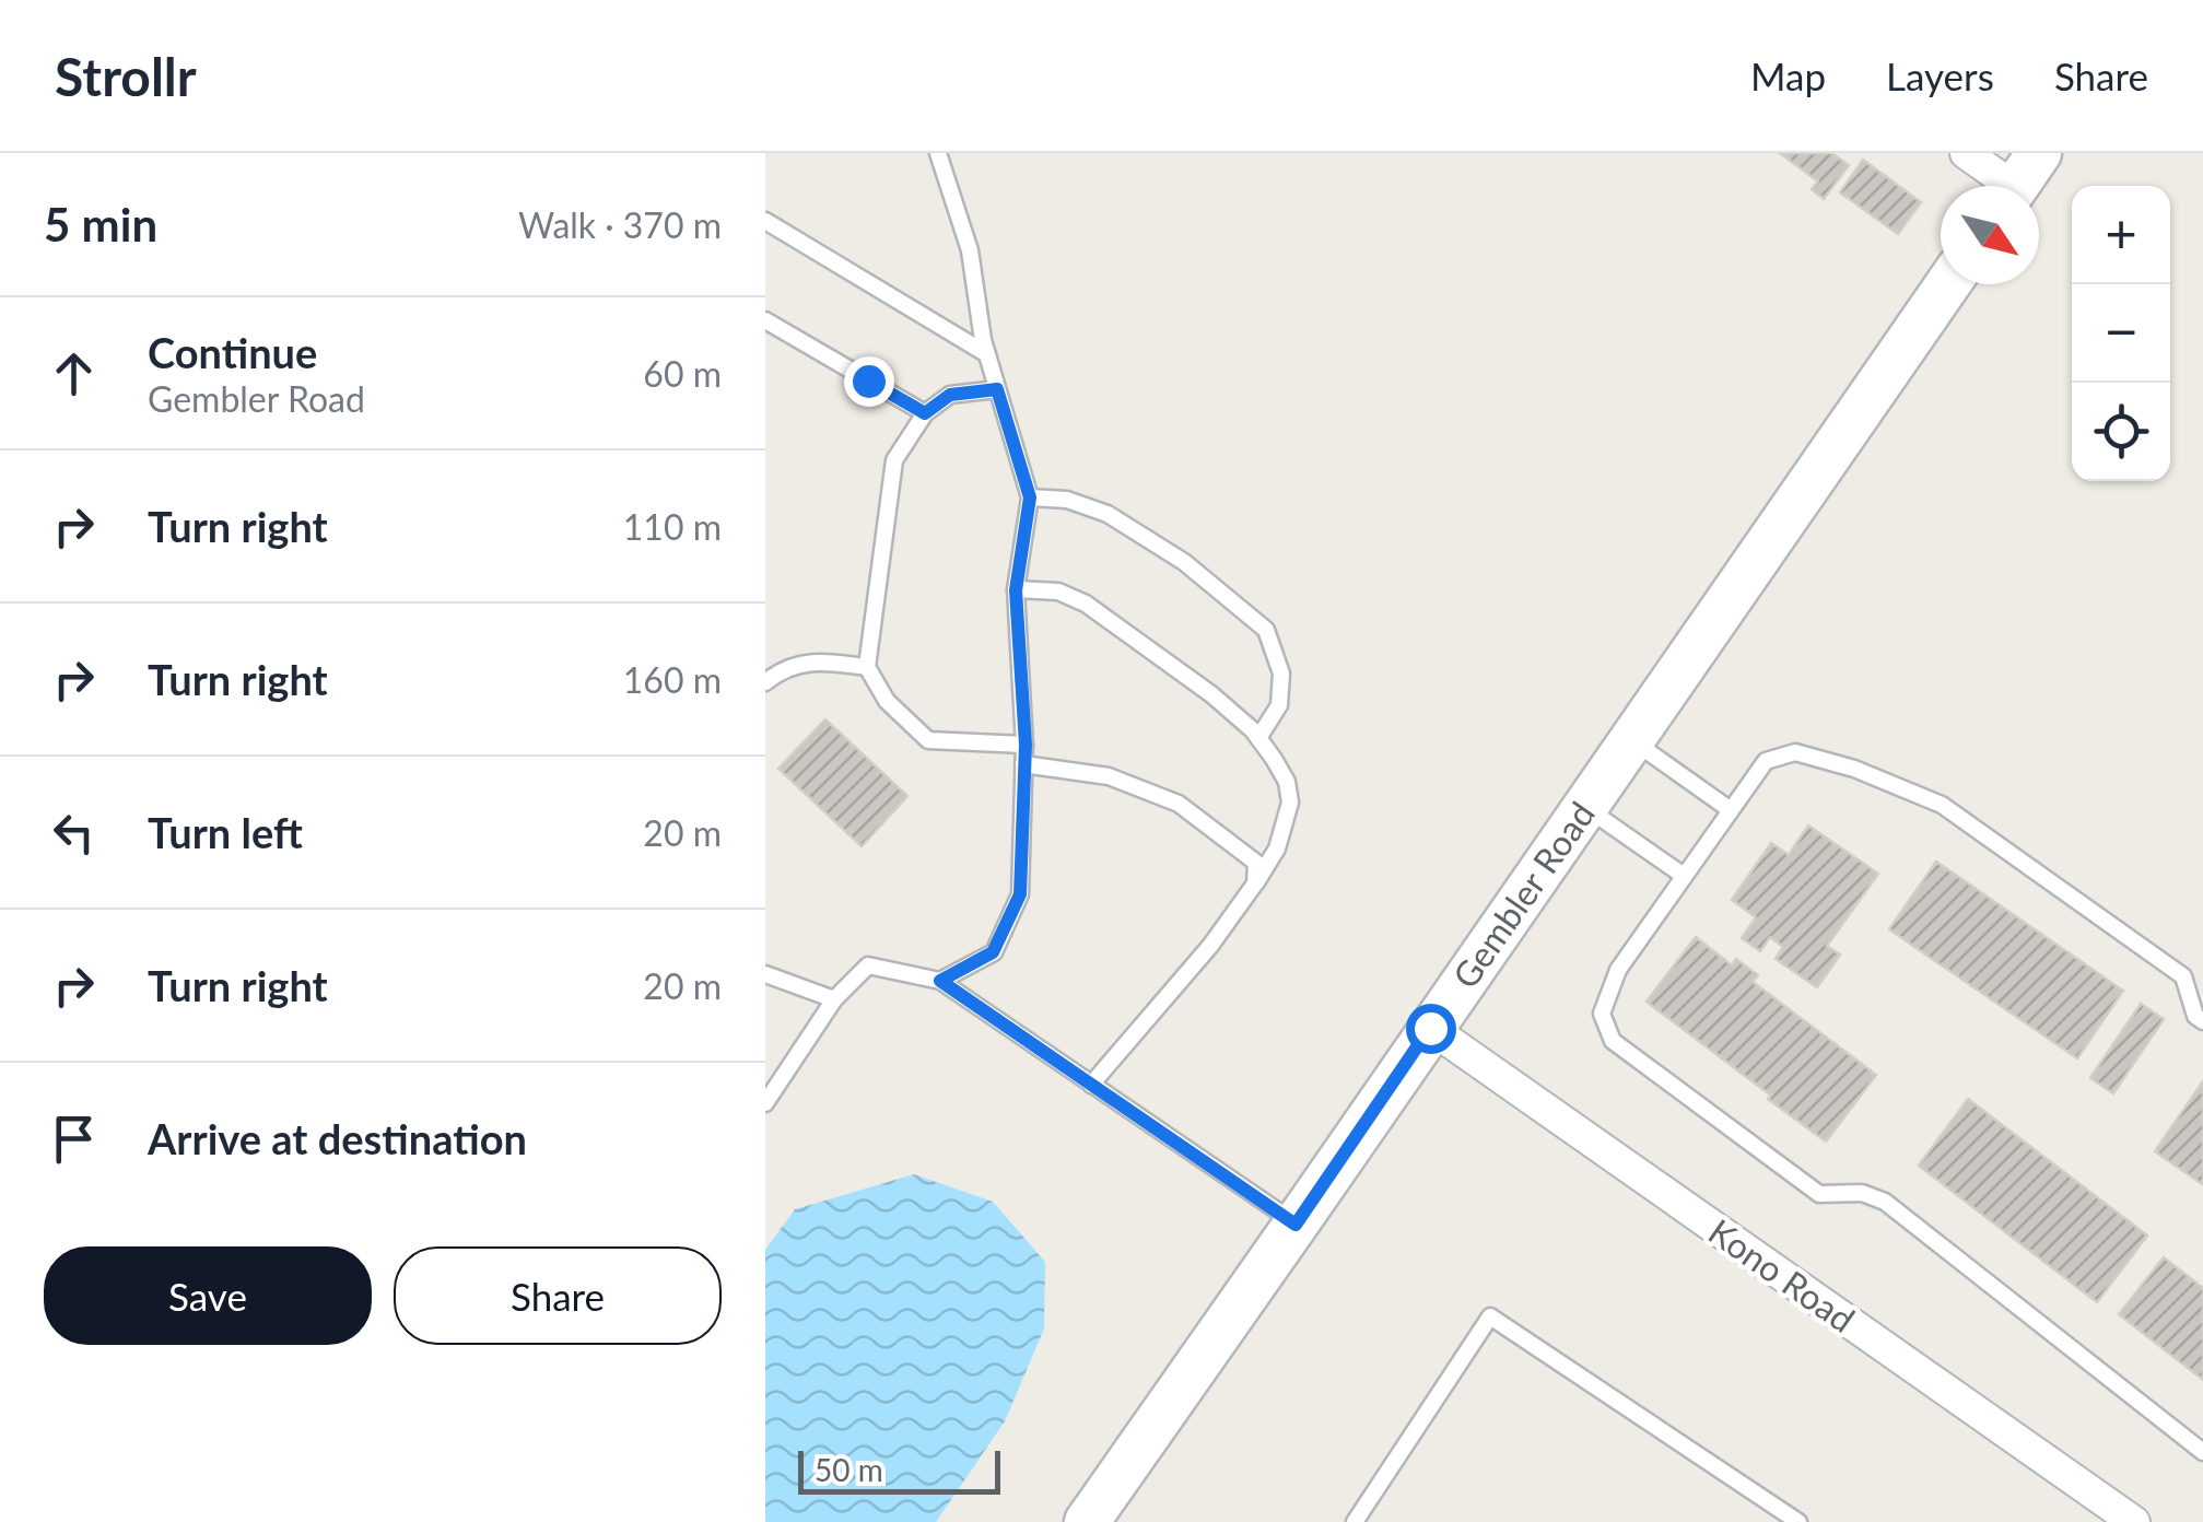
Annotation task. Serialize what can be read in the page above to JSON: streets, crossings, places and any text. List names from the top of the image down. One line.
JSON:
{"streets":{"main road":["Gembler Road"],"street":["Kono Road"]},"crossings":[["Gembler Road","Kono Road"]],"scale_bar":"50 m","north":"bottom right","page":{"header":"Strollr","nav":["Map","Layers","Share"],"heading":["5 min","Walk · 370 m"],"map_buttons":["+","−"],"list":[["Continue","Gembler Road","60 m"],["Turn right","110 m"],["Turn right","160 m"],["Turn left","20 m"],["Turn right","20 m"],"Arrive at destination"],"buttons":["Save","Share"],"scale":"50 m"}}
